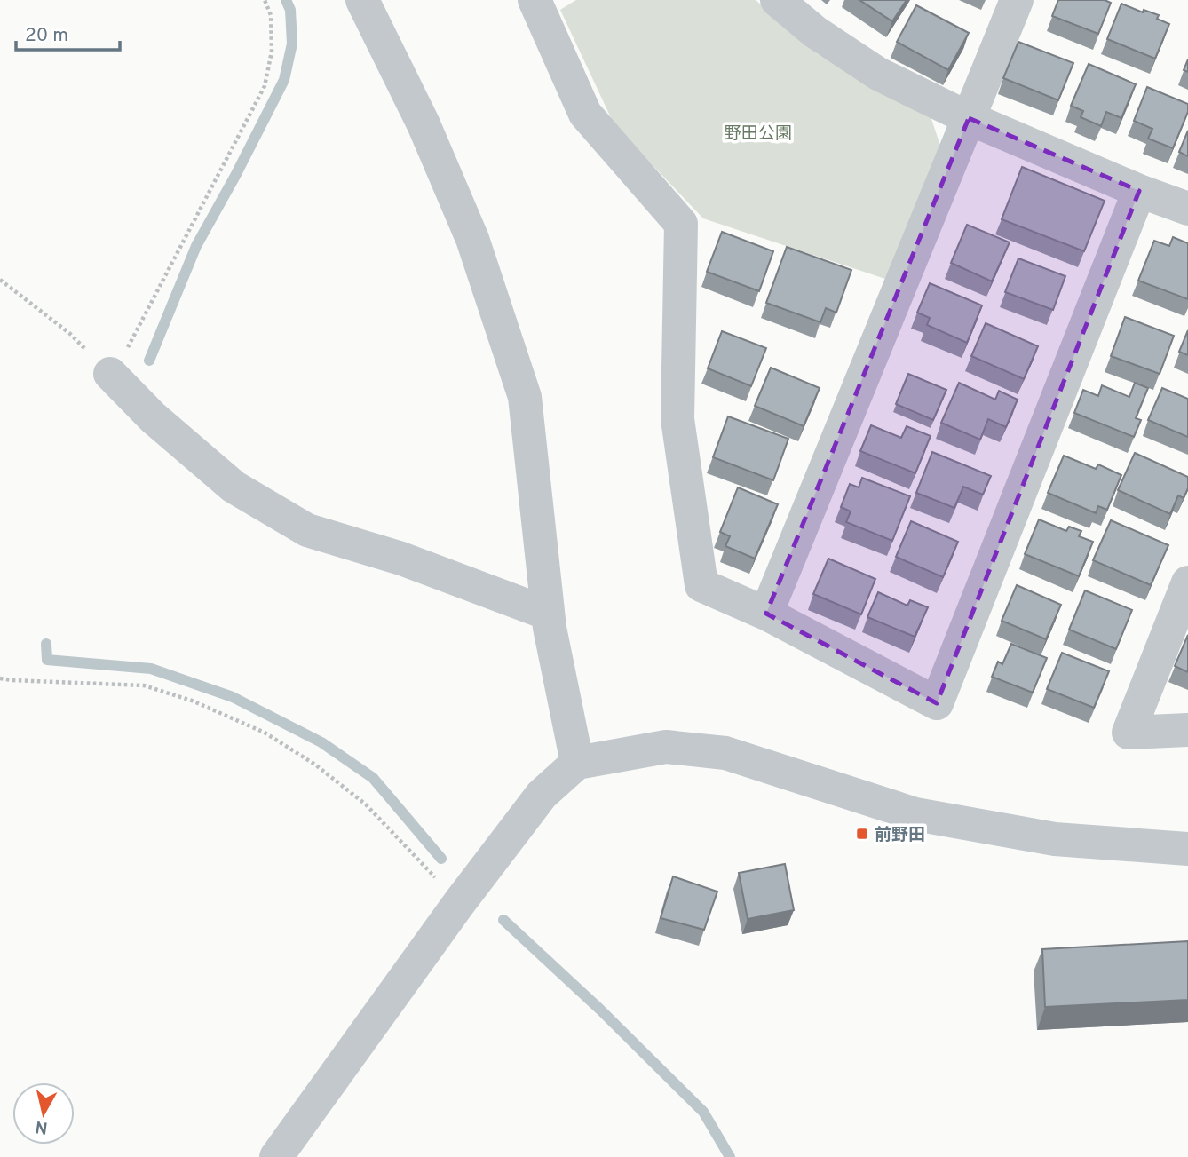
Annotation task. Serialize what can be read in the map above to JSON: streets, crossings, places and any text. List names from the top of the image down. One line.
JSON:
{"parks":["野田公園"],"places":{"transit":["前野田"]},"scale_bar":"20 m","north":"bottom"}
